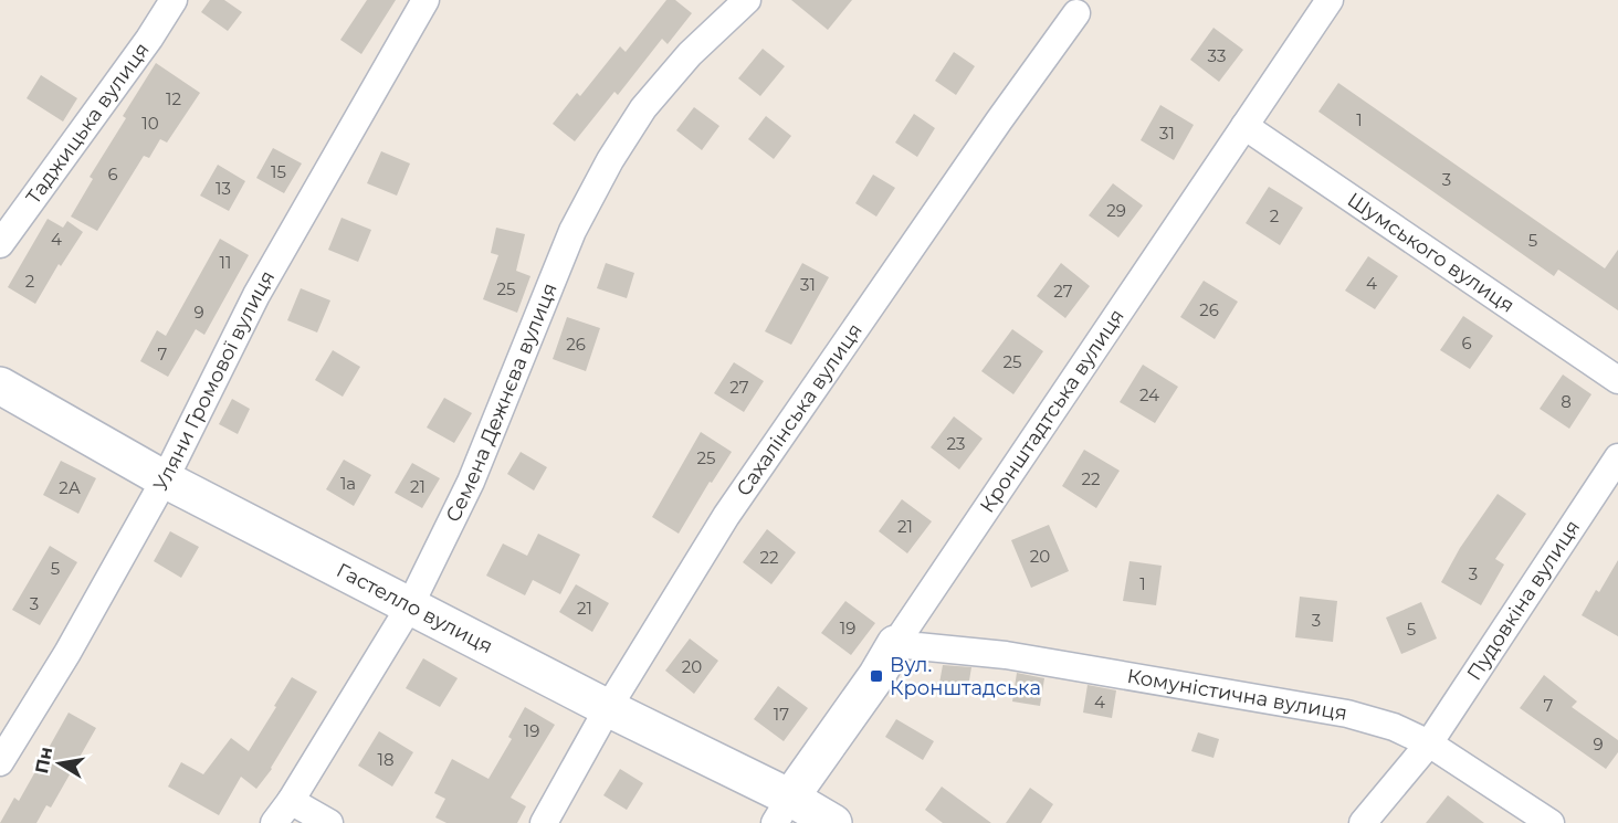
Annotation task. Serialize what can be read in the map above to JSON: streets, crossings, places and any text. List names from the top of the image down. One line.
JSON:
{"streets":{"street":["Таджицька вулиця","Шумського вулиця","Уляни Громової вулиця","Семена Дежнєва вулиця","Сахалінська вулиця","Кронштадтська вулиця","Пудовкіна вулиця","Гастелло вулиця","Комуністична вулиця"]},"crossings":[["Шумського вулиця","Кронштадтська вулиця"],["Уляни Громової вулиця","Гастелло вулиця"],["Семена Дежнєва вулиця","Гастелло вулиця"],["Сахалінська вулиця","Гастелло вулиця"],["Кронштадтська вулиця","Гастелло вулиця"],["Кронштадтська вулиця","Комуністична вулиця"],["Пудовкіна вулиця","Комуністична вулиця"]],"places":{"transit":["Вул. Кронштадська"]},"house_numbers":["33","12","1","10","31","15","6","3","13","29","2","4","5","11","2","4","31","25","27","26","9","6","26","7","25","27","24","8","23","25","22","1а","21","2А","21","20","22","5","3","1","3","21","3","19","5","20","4","7","17","19","9","18"],"north":"left"}
